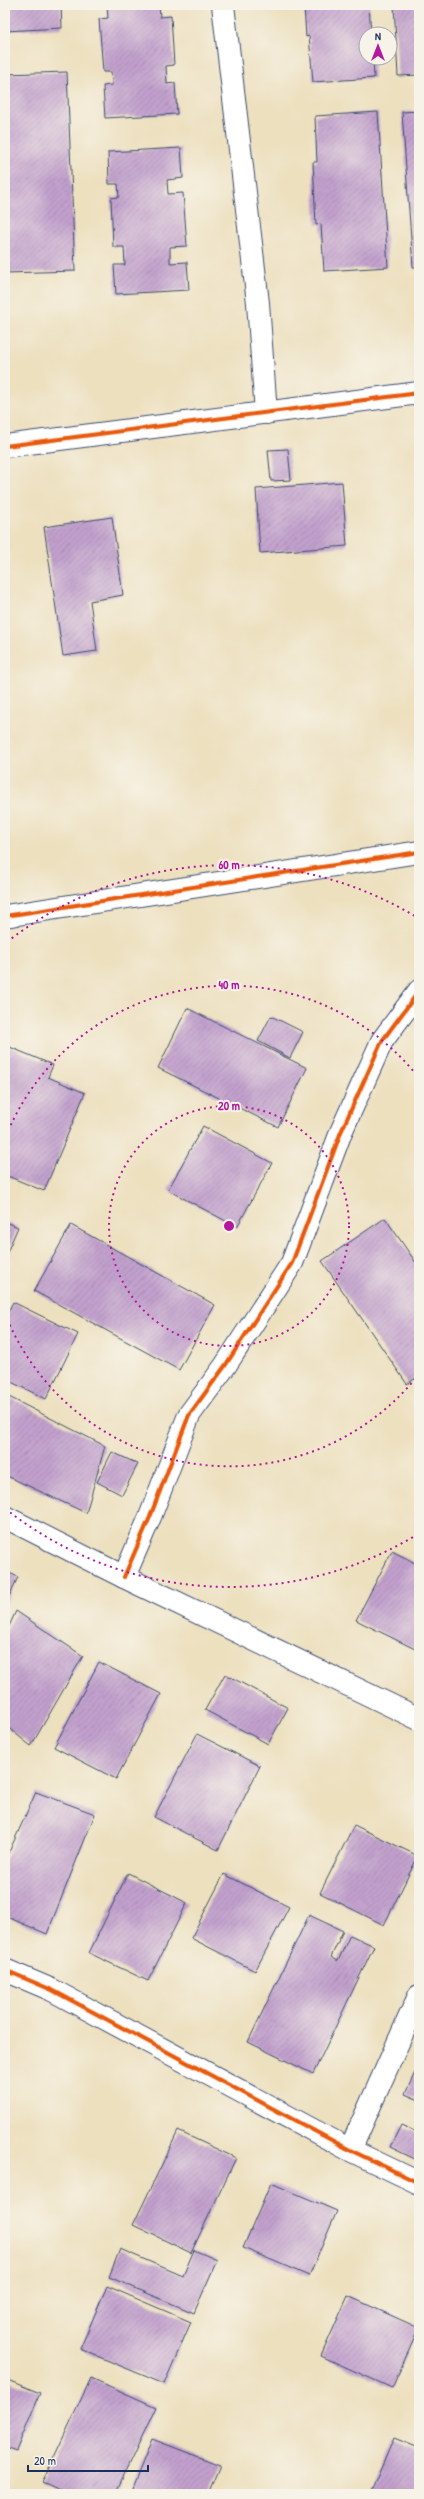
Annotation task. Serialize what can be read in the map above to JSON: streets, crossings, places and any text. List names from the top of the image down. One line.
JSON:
{"scale_bar":"20 m","north":"top","rings":["60 m","40 m","20 m"]}
